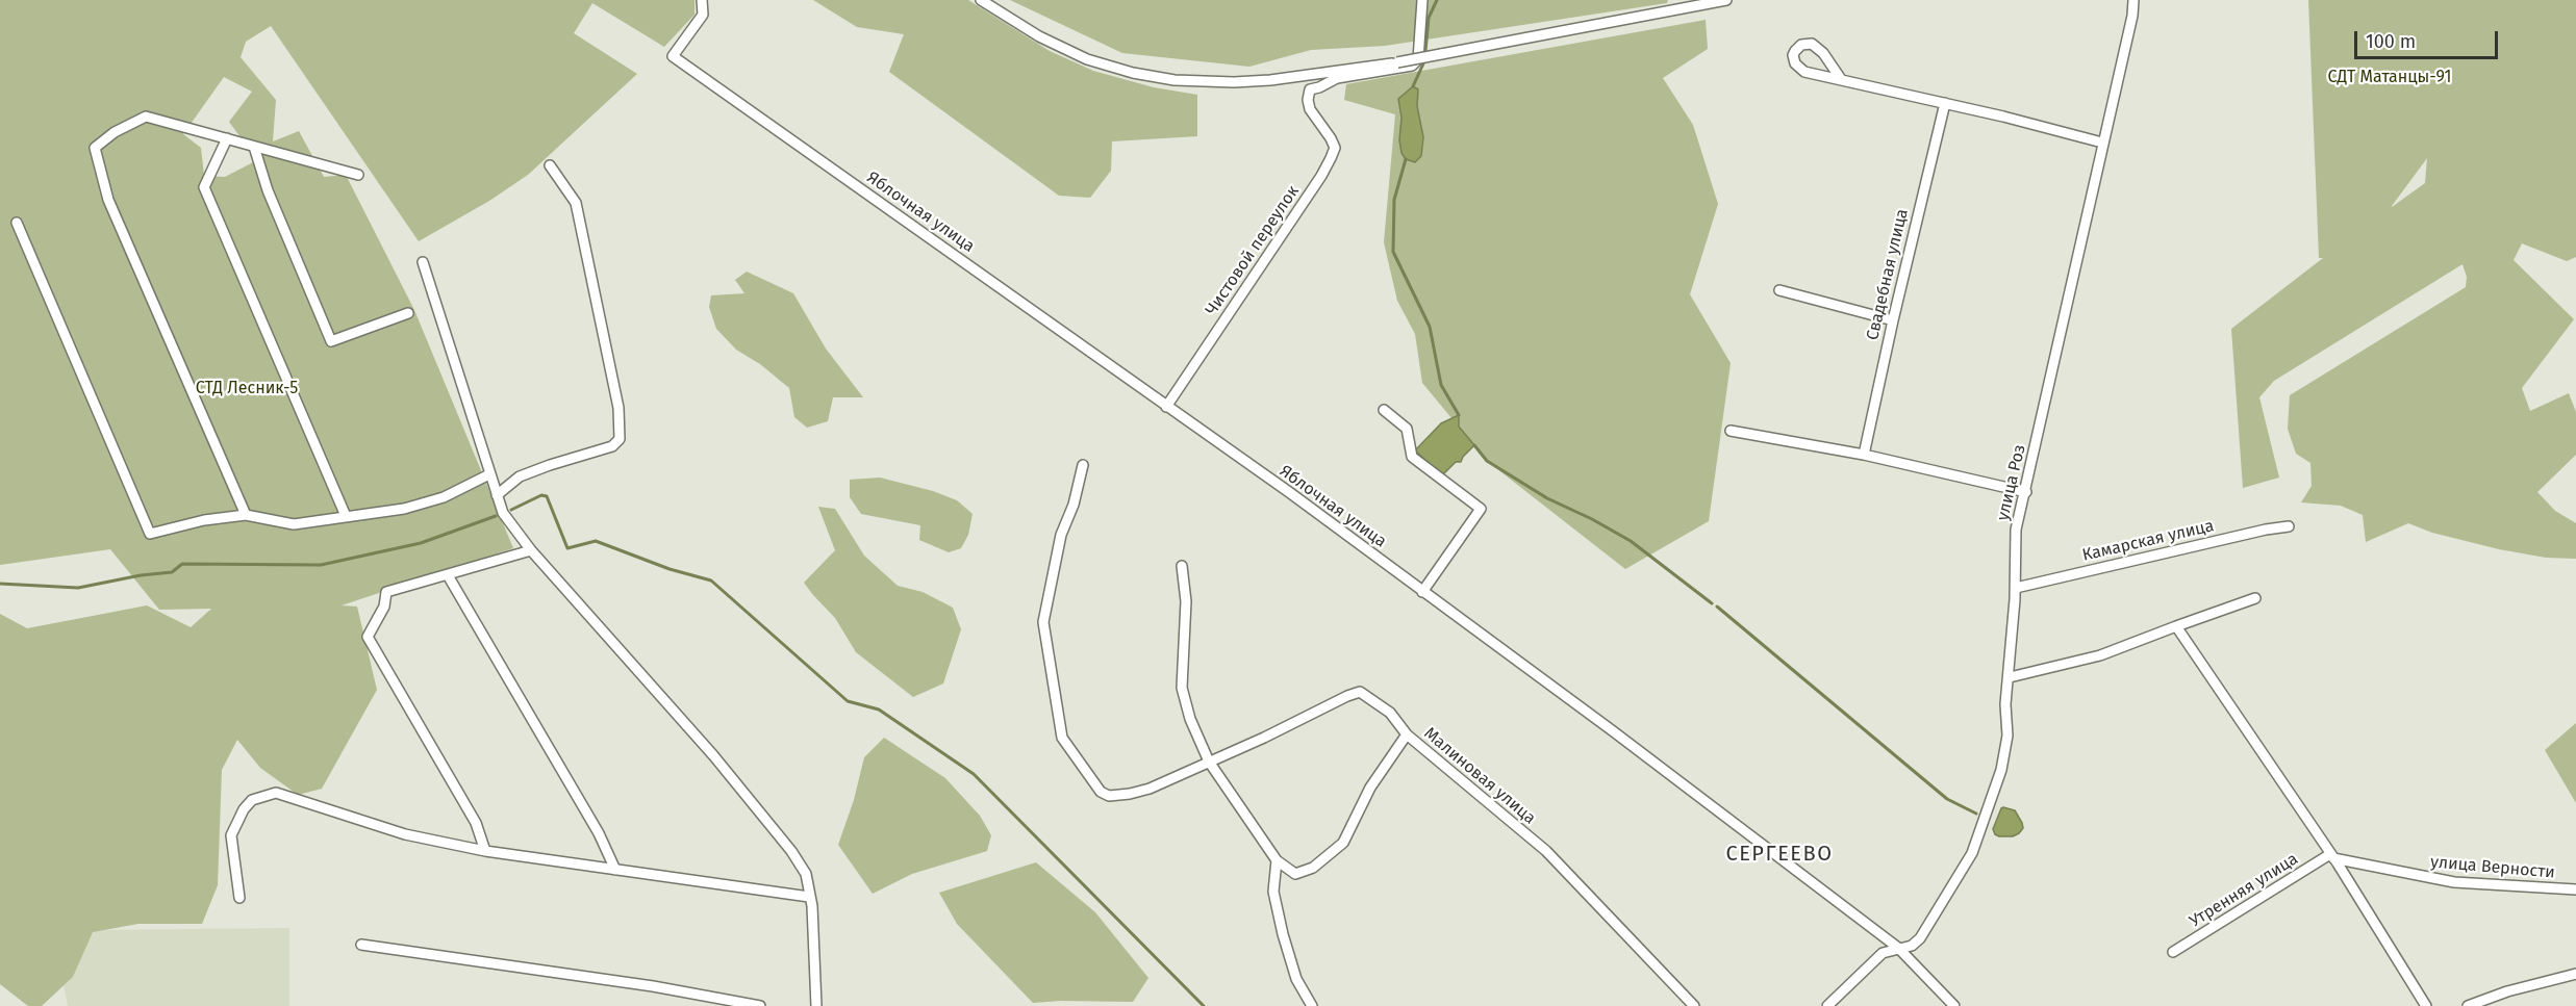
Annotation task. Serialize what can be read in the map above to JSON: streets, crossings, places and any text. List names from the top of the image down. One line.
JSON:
{"streets":{"street":["Яблочная улица","Чистовой переулок","Свадебная улица","улица Роз","Камарская улица","Малиновая улица","улица Верности","Утренняя улица"]},"crossings":[["Яблочная улица","Чистовой переулок"],["Яблочная улица","улица Роз"],["улица Роз","Камарская улица"],["улица Верности","Утренняя улица"]],"districts":["СЕРГЕЕВО"],"parks":["СДТ Матанцы-91","СТД Лесник-5"],"scale_bar":"100 m"}
